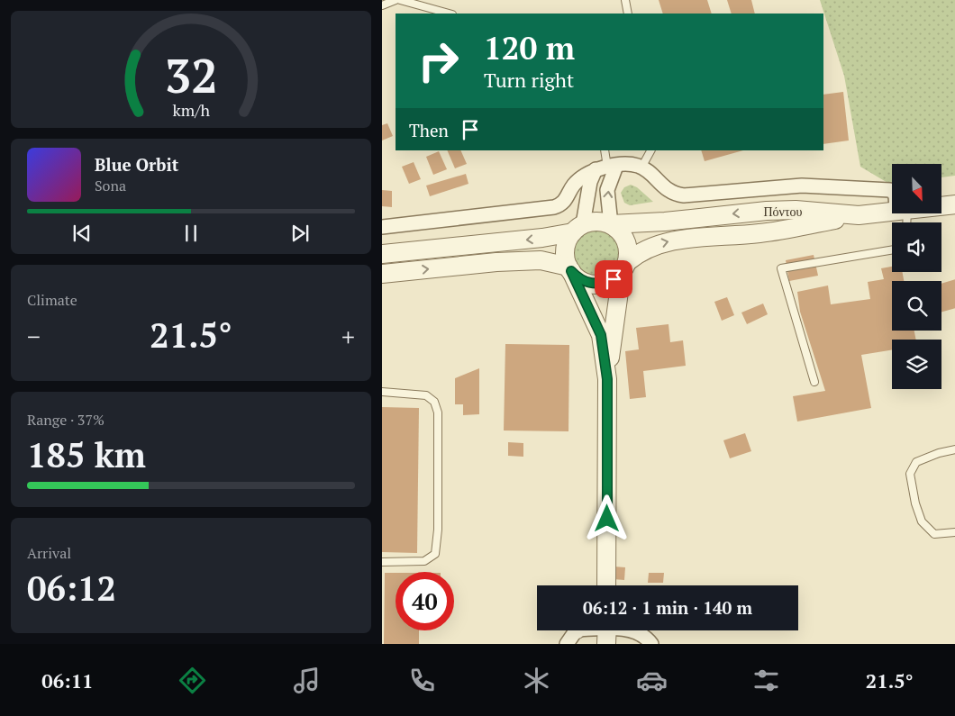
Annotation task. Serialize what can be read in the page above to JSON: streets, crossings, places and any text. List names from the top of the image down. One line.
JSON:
{"streets":{"street":["Πόντου"]},"north":"bottom right","page":{"turn":["120 m","Turn right"],"then":"Then","song":["Blue Orbit","Sona"],"tile":["Climate",["Range · 37%","185 km"],["Arrival","06:12"]],"heat":["−","21.5°","+"],"limit":"40","trip":"06:12 · 1 min · 140 m","tabs":["06:11","21.5°"],"gauge":["32","km/h"]}}
